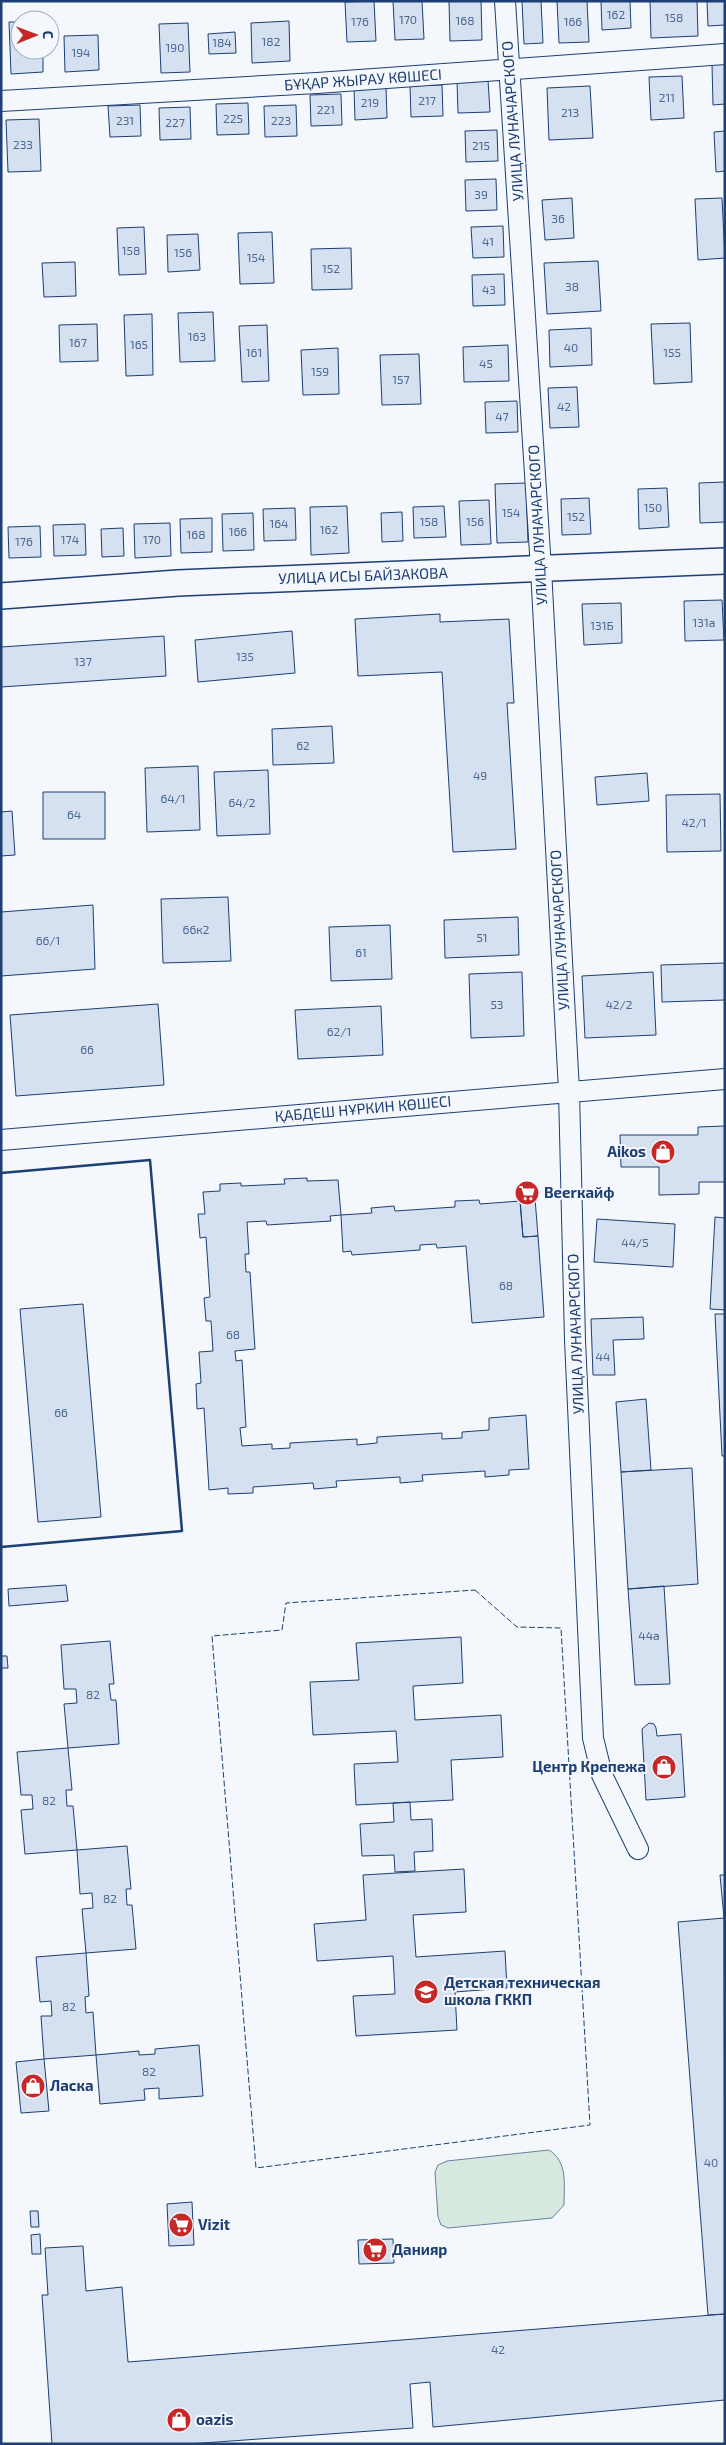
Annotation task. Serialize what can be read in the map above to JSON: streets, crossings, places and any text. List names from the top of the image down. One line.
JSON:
{"streets":{"street":["БҰҚАР ЖЫРАУ КӨШЕСІ","УЛИЦА ЛУНАЧАРСКОГО","УЛИЦА ИСЫ БАЙЗАКОВА","ҚАБДЕШ НҰРКИН КӨШЕСІ"]},"crossings":[["БҰҚАР ЖЫРАУ КӨШЕСІ","УЛИЦА ЛУНАЧАРСКОГО"],["УЛИЦА ЛУНАЧАРСКОГО","УЛИЦА ИСЫ БАЙЗАКОВА"],["УЛИЦА ЛУНАЧАРСКОГО","ҚАБДЕШ НҰРКИН КӨШЕСІ"]],"places":{"shop":["Aikos","Центр Крепежа","Ласка","oazis"],"supermarket":["Beerкайф","Vizit","Данияр"],"school or university":["Детская техническая школа ГККП"]},"house_numbers":["162","158","170","168","176","166","182","184","190","194","211","217","219","221","213","225","231","223","227","233","215","39","36","41","158","156","154","152","38","43","163","167","165","40","161","155","45","159","157","42","47","150","154","152","158","156","164","162","166","168","174","170","176","131а","131Б","135","137","62","49","64/1","64/2","64","42/1","66к2","51","66/1","61","53","42/2","62/1","66","44/5","68","68","44","66","44а","82","82","82","82","82","40","42"],"north":"right"}
